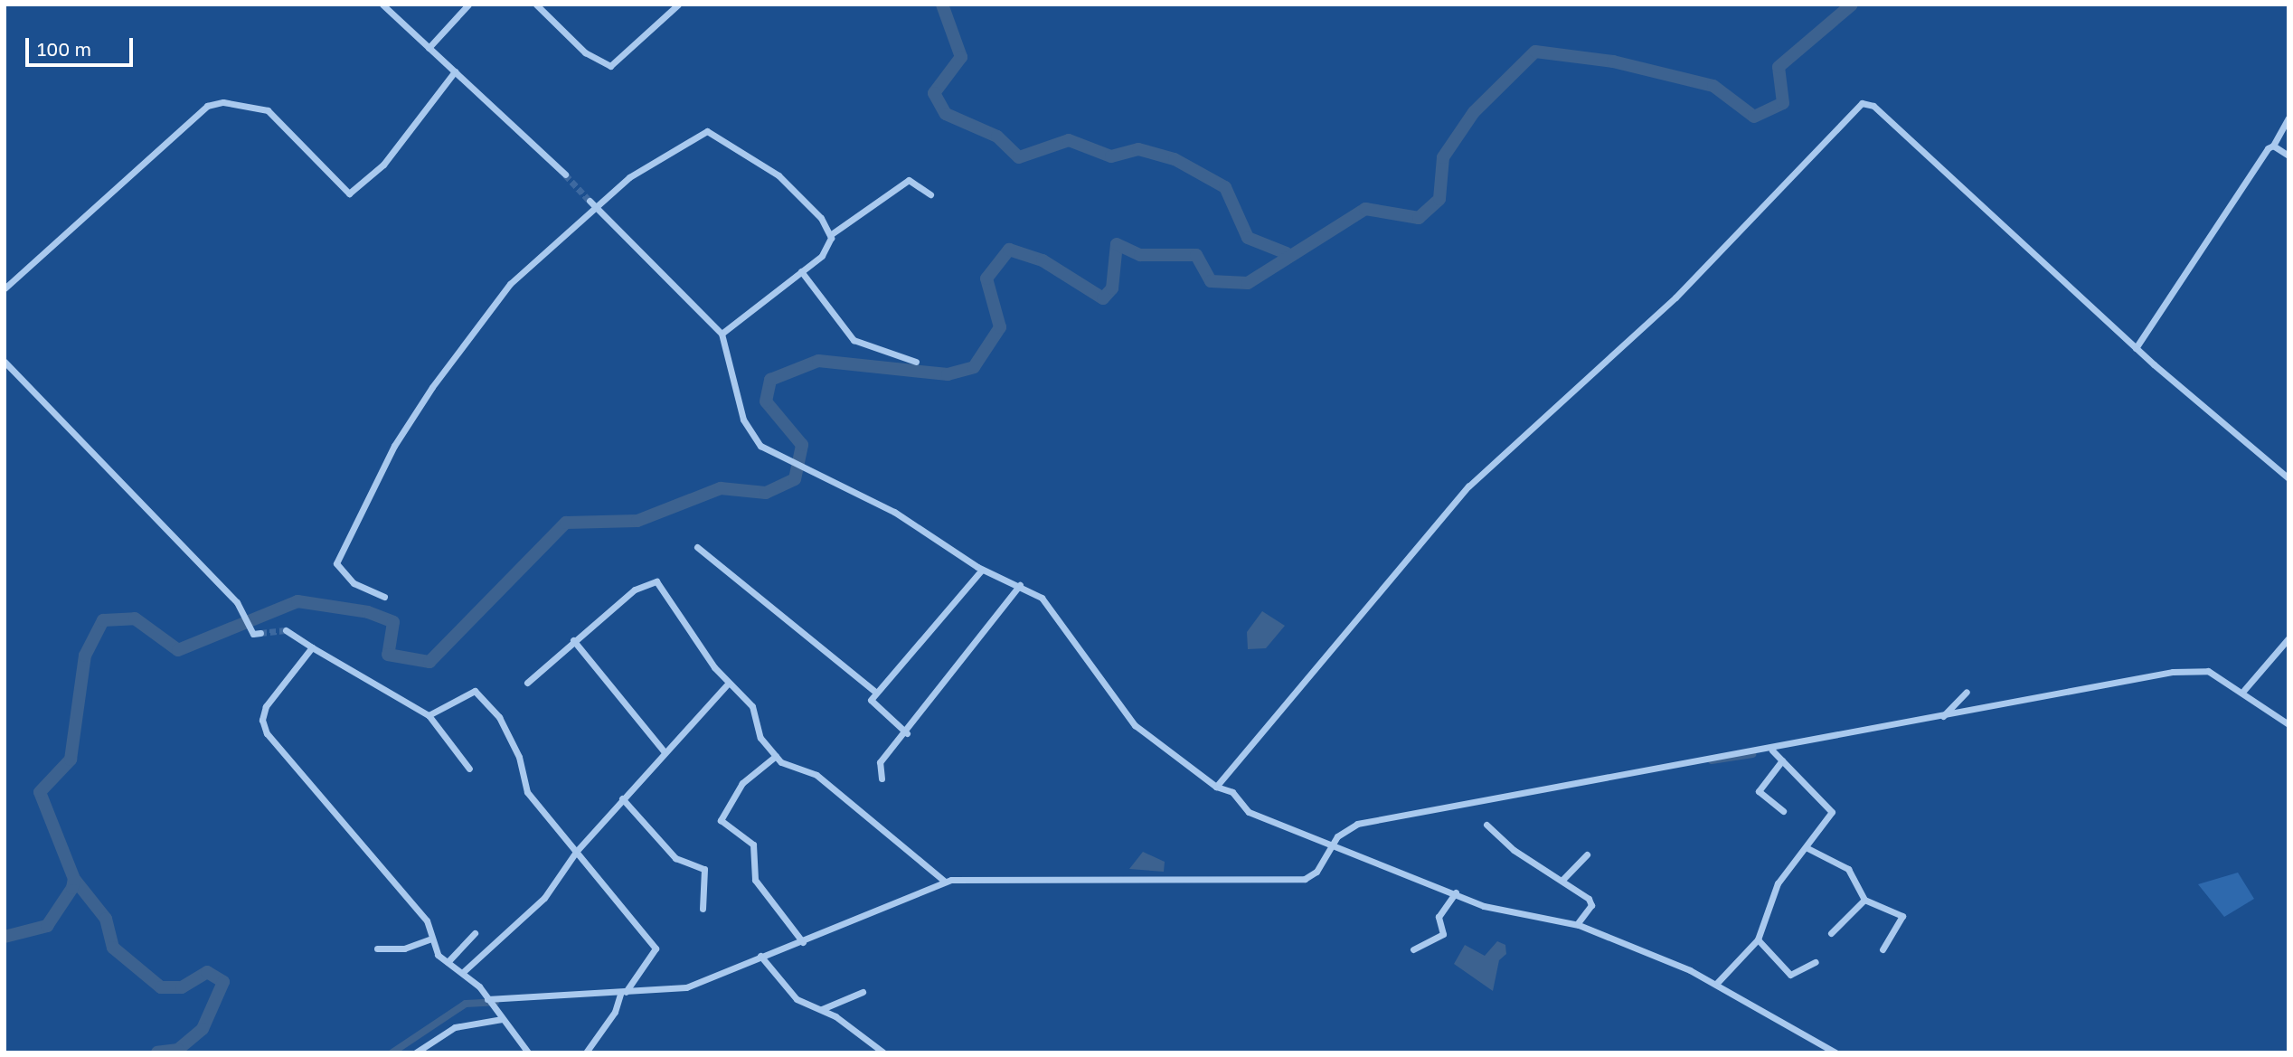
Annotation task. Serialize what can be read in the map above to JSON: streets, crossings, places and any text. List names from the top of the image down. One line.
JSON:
{"scale_bar":"100 m"}
